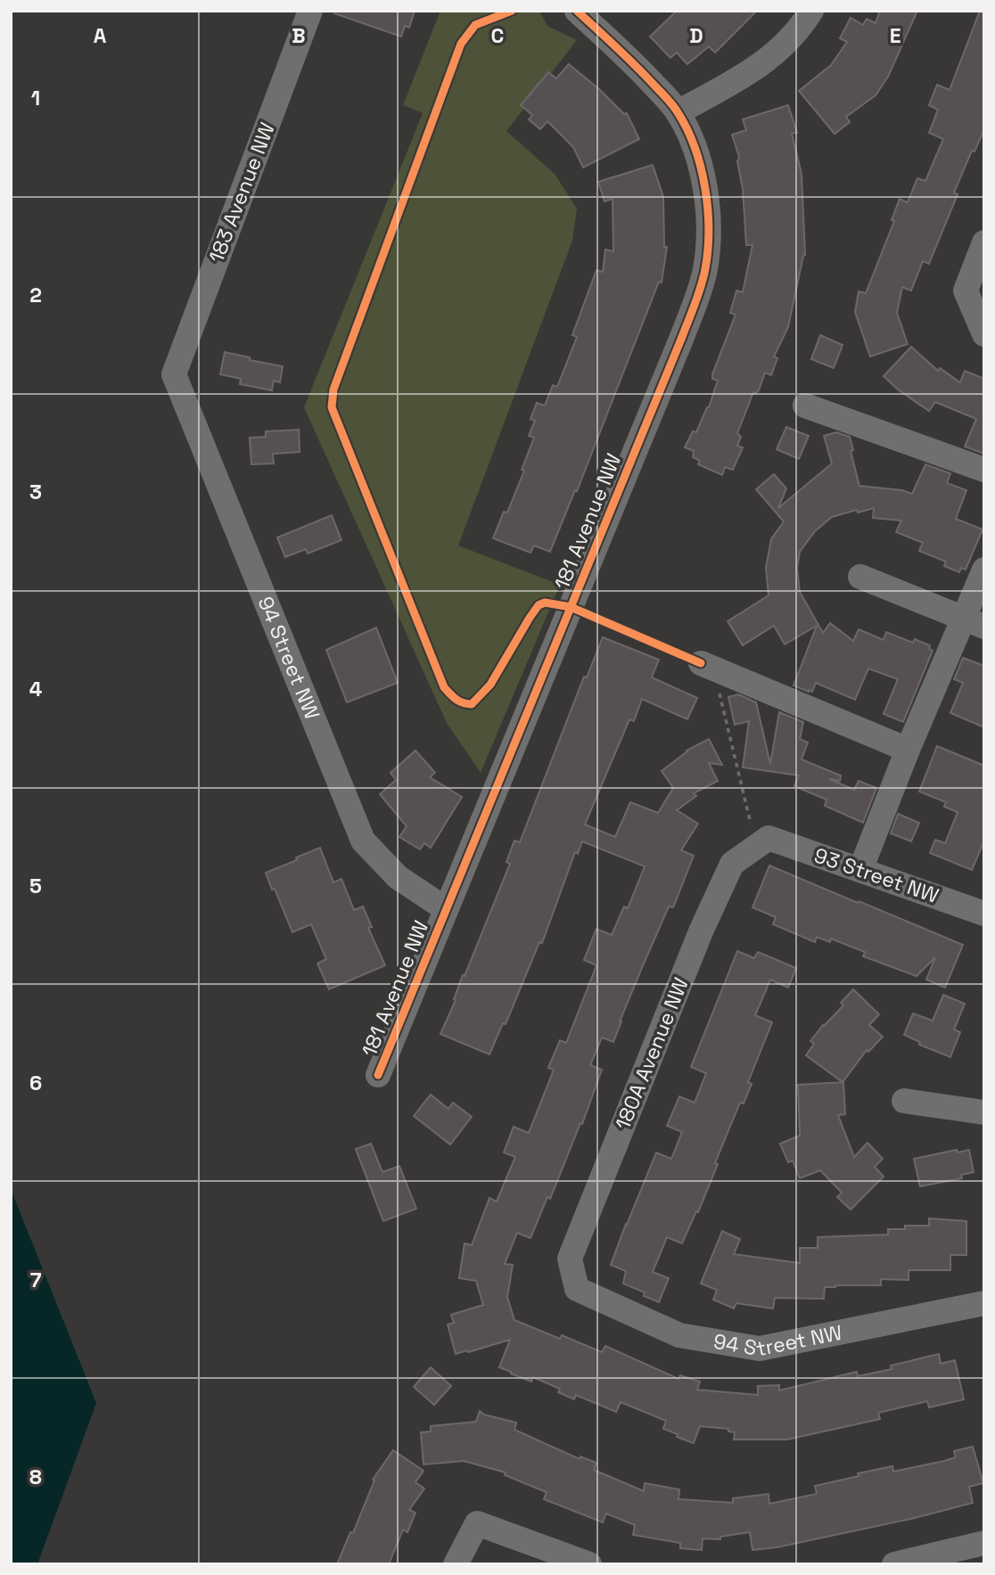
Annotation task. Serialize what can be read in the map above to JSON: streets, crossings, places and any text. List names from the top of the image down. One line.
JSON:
{"streets":{"street":["183 Avenue NW","181 Avenue NW","94 Street NW","93 Street NW","180A Avenue NW"]},"crossings":[["183 Avenue NW","94 Street NW"],["181 Avenue NW","94 Street NW"],["94 Street NW","180A Avenue NW"],["93 Street NW","180A Avenue NW"]],"grid":{"columns":["A","B","C","D","E"],"rows":["1","2","3","4","5","6","7","8"]}}
